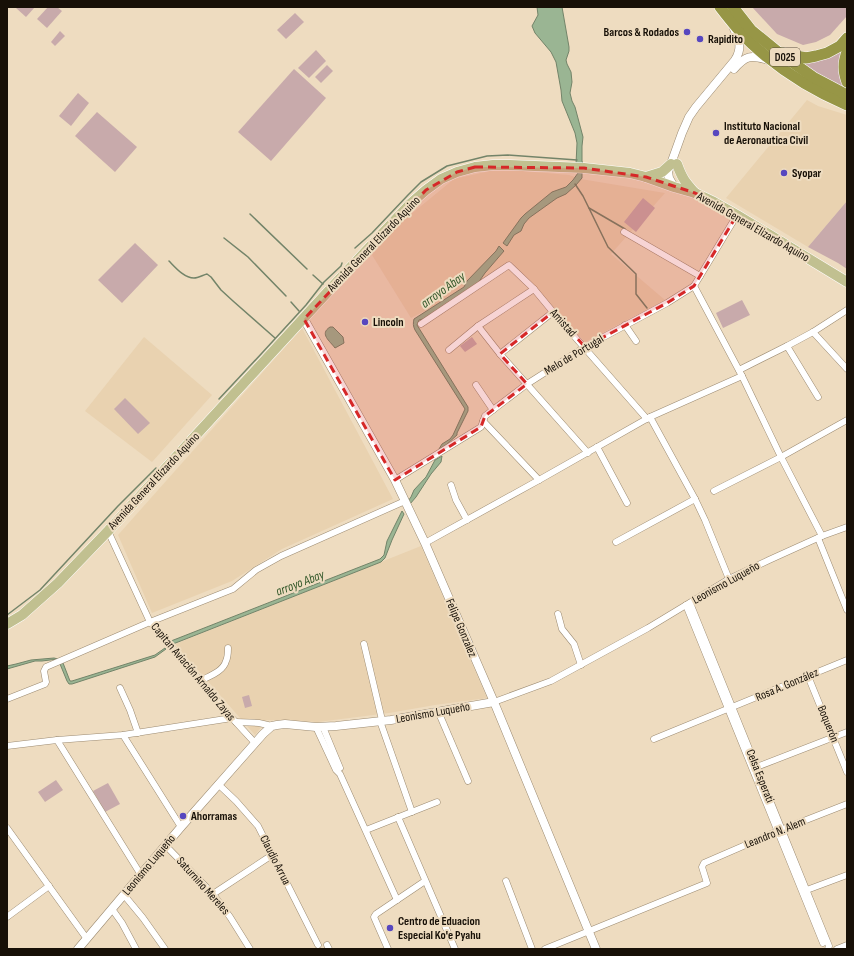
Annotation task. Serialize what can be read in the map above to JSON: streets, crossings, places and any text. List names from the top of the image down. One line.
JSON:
{"streets":{"highway":["D025"],"main road":["Avenida General Elizardo Aquino"],"street":["Amistad","Melo de Portugal","Leonismo Luqueño","Felipe Gonzalez","Capitan Aviación Arnaldo Zayas","Rosa A. González","Boquerón","Celsa Esperati","Leandro N. Alem","Claudio Arrua","Saturnino Mereles"]},"crossings":[["Avenida General Elizardo Aquino","Melo de Portugal"],["Avenida General Elizardo Aquino","Felipe Gonzalez"],["Avenida General Elizardo Aquino","Capitan Aviación Arnaldo Zayas"],["Amistad","Melo de Portugal"],["Amistad","Leonismo Luqueño"],["Melo de Portugal","Felipe Gonzalez"],["Leonismo Luqueño","Felipe Gonzalez"],["Leonismo Luqueño","Capitan Aviación Arnaldo Zayas"],["Leonismo Luqueño","Celsa Esperati"],["Leonismo Luqueño","Claudio Arrua"],["Leonismo Luqueño","Saturnino Mereles"],["Felipe Gonzalez","Leandro N. Alem"],["Rosa A. González","Boquerón"],["Rosa A. González","Celsa Esperati"],["Celsa Esperati","Leandro N. Alem"]],"water":["arroyo Abay"],"places":["Barcos & Rodados","Rapidito","Instituto Nacional de Aeronautica Civil","Syopar","Lincoln","Ahorramas","Centro de Eduacion Especial Ko'e Pyahu"]}
